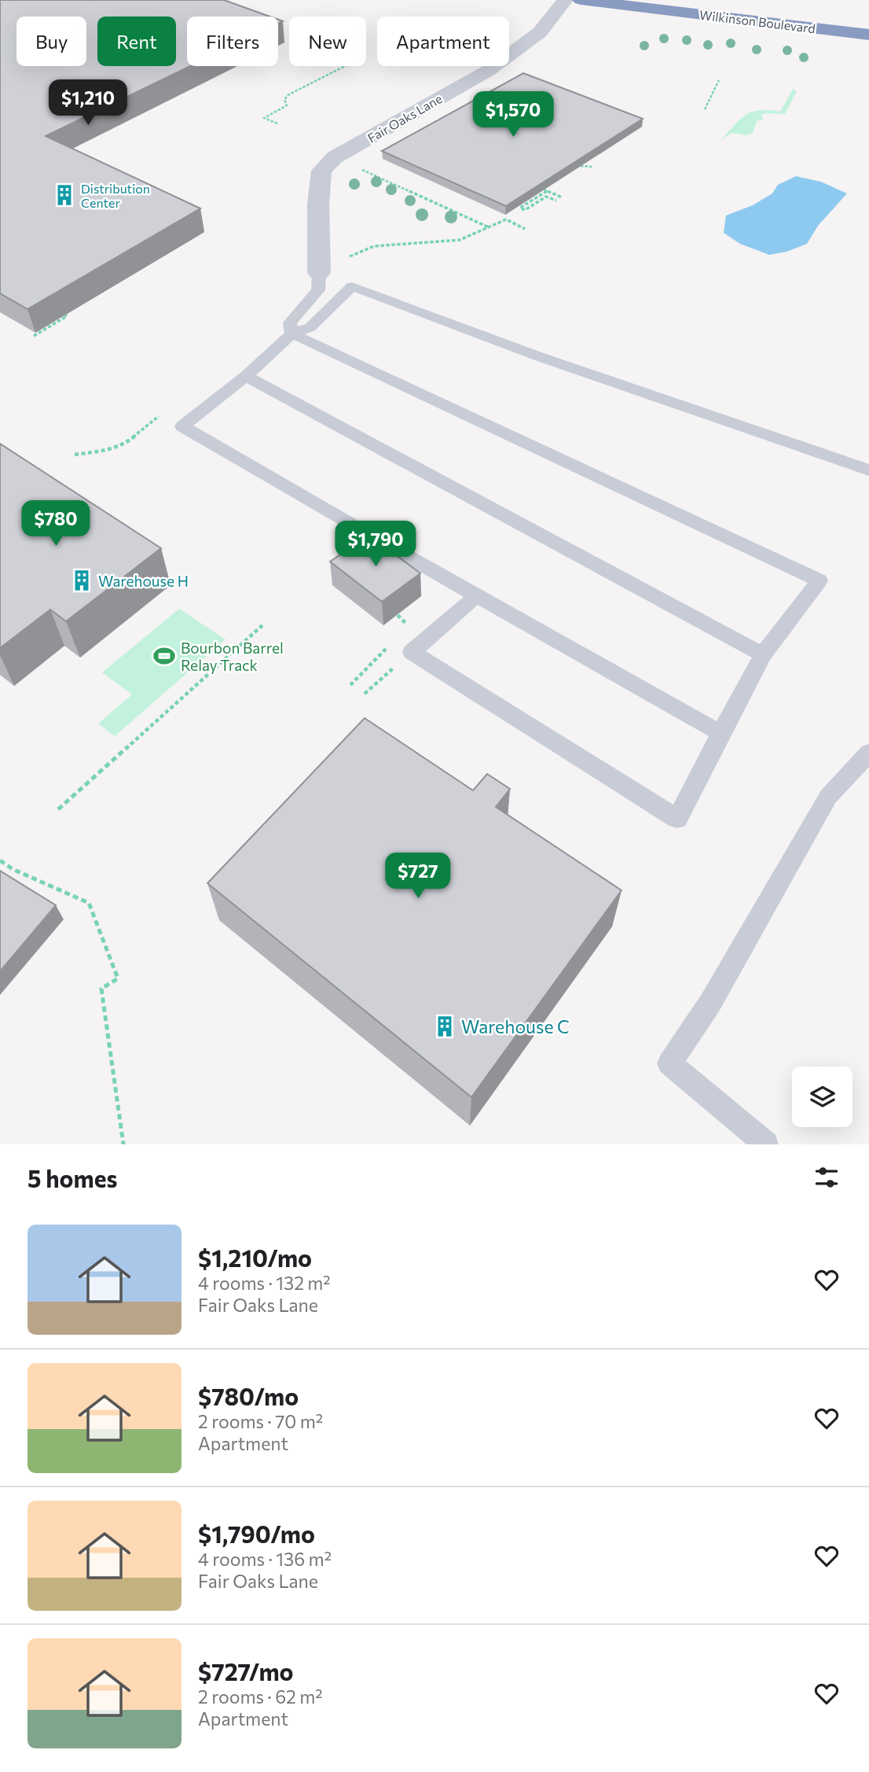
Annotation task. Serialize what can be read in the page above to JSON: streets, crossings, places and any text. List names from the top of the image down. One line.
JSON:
{"streets":{"highway":["Wilkinson Boulevard"],"street":["Fair Oaks Lane"]},"places":{"building":["Distribution Center","Warehouse H","Warehouse C"],"sports":["Bourbon Barrel Relay Track"]},"page":{"chip":["Buy","Rent","Filters","New","Apartment"],"price":["$1,210","$1,570","$780","$1,790","$727"],"heading":"5 homes","list":[{"name":"$1,210/mo","note":"4 rooms · 132 m² · Fair Oaks Lane"},{"name":"$780/mo","note":"2 rooms · 70 m² · Apartment"},{"name":"$1,790/mo","note":"4 rooms · 136 m² · Fair Oaks Lane"},{"name":"$727/mo","note":"2 rooms · 62 m² · Apartment"}]}}
